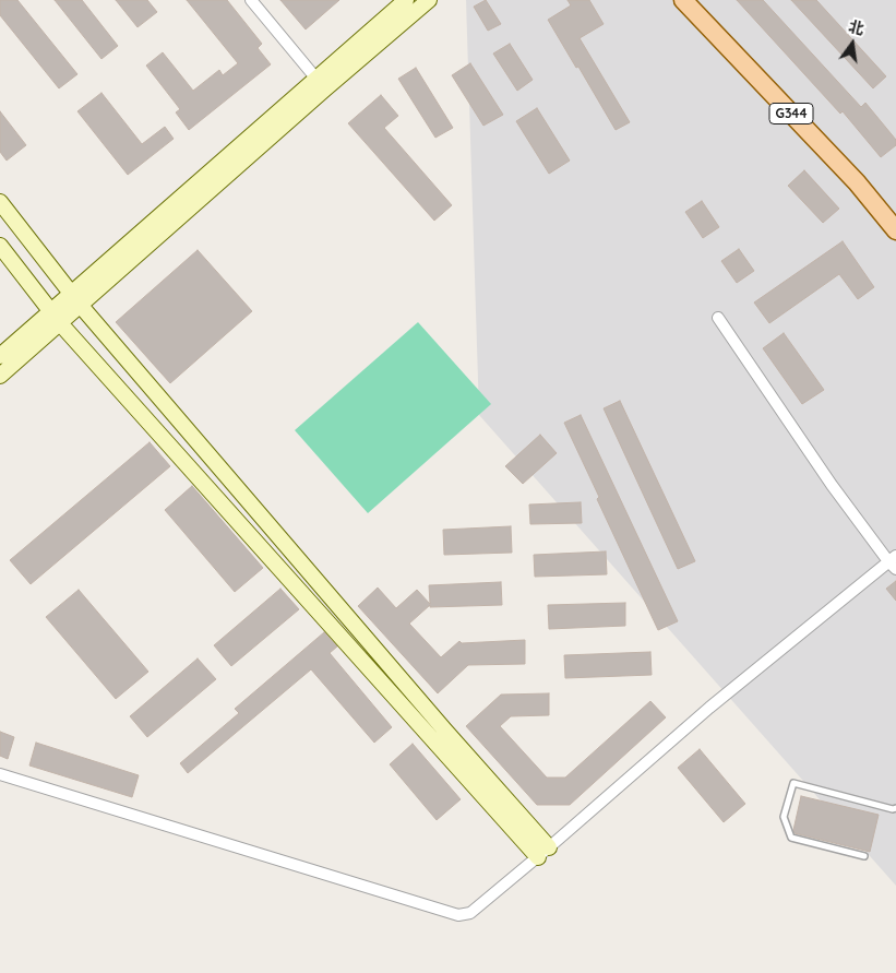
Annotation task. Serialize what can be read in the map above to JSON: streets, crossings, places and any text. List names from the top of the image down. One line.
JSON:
{"streets":{"main road":["G344"]},"north":"top"}
